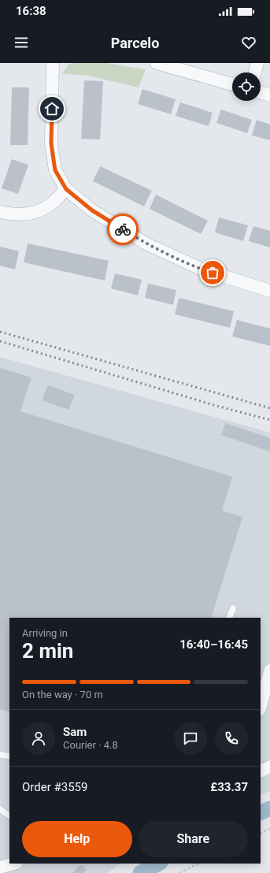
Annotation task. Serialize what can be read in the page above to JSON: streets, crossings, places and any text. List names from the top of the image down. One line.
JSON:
{"page":{"status":"16:38","header":"Parcelo","heading":["2 min","Arriving in","16:40–16:45"],"panel":["Sam","Courier · 4.8","Order #3559","£33.37"],"bar":"On the way · 70 m","buttons":["Help","Share"]}}
